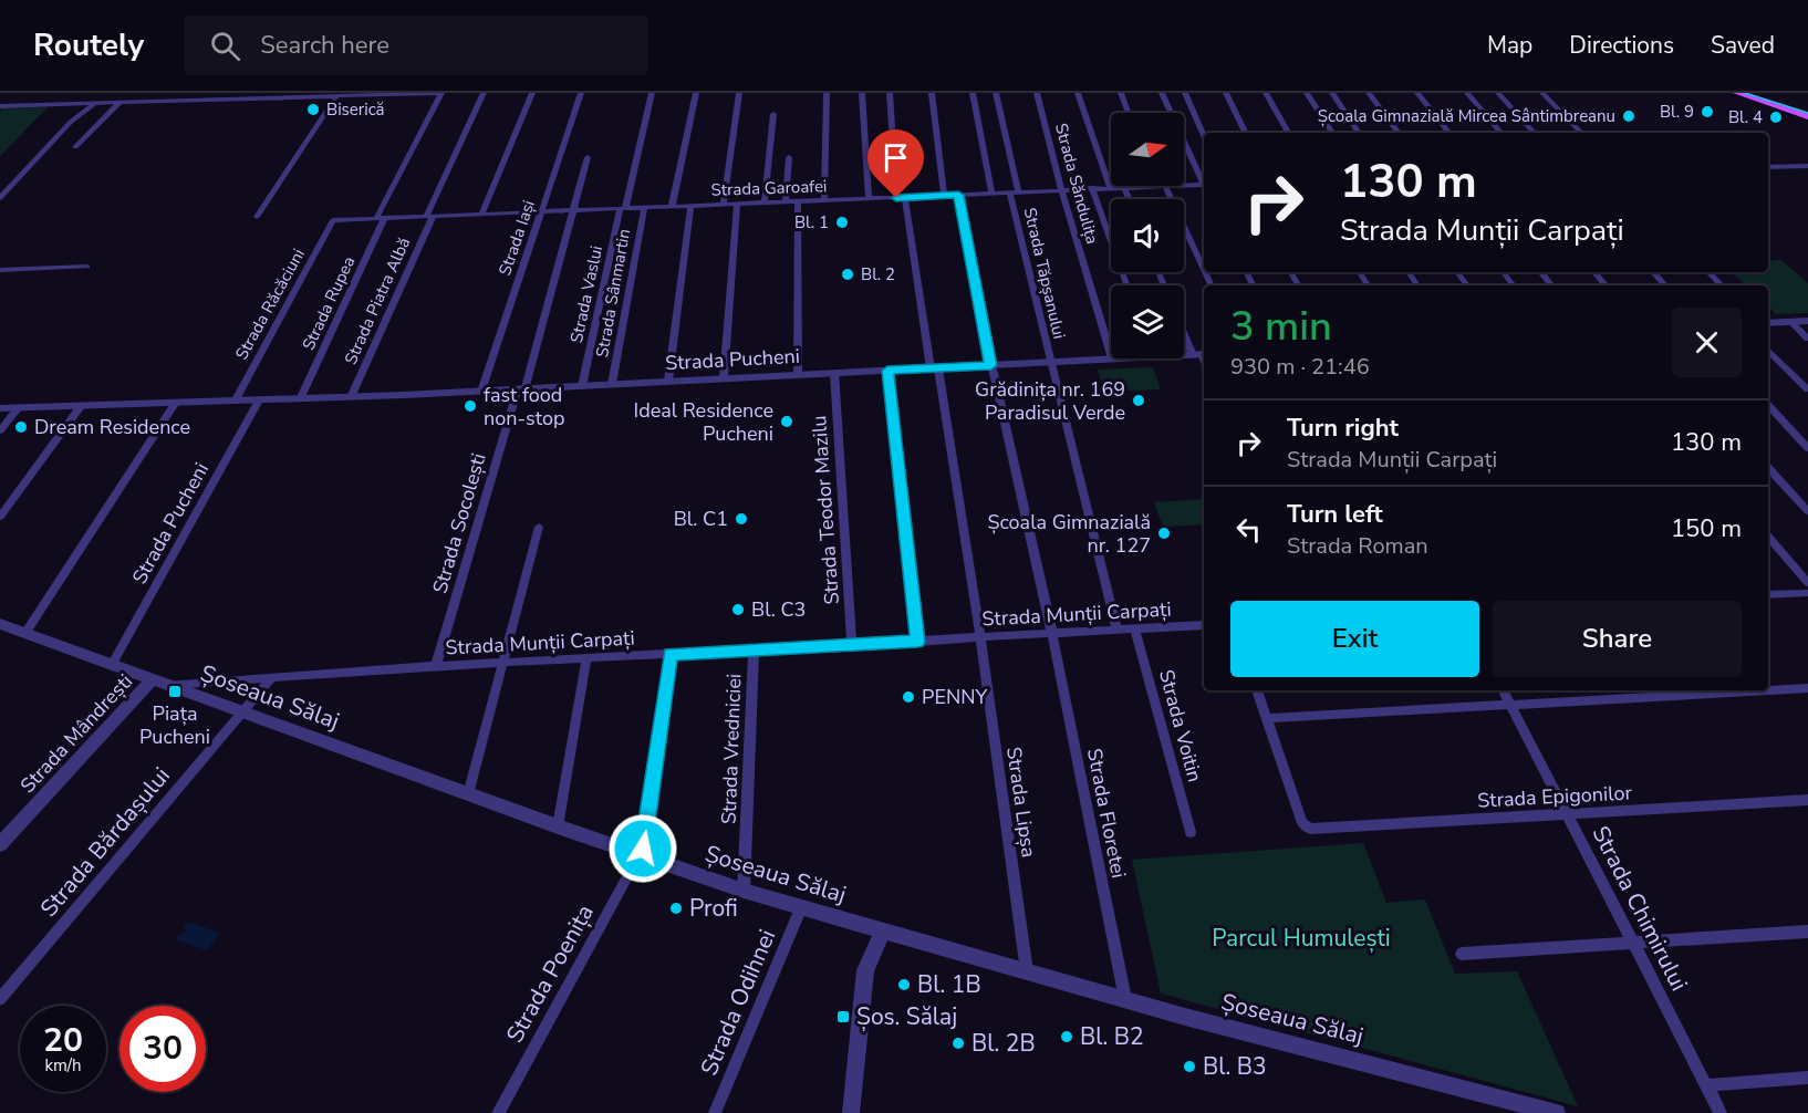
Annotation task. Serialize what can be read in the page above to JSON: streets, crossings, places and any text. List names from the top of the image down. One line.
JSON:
{"streets":{"street":["Strada Săndulița","Strada Garoafei","Strada Iași","Strada Tăpșanului","Strada Sânmartin","Strada Vaslui","Strada Piatra Albă","Strada Rupea","Strada Răcăciuni","Strada Pucheni","Strada Teodor Mazilu","Strada Socolești","Strada Munții Carpați","Șoseaua Sălaj","Strada Voitin","Strada Mândrești","Strada Vredniciei","Strada Epigonilor","Strada Lipșa","Strada Floretei","Strada Bărdașului","Strada Chimirului","Strada Poenița","Strada Odihnei"]},"crossings":[["Strada Săndulița","Strada Garoafei"],["Strada Garoafei","Strada Iași"],["Strada Garoafei","Strada Tăpșanului"],["Strada Garoafei","Strada Sânmartin"],["Strada Garoafei","Strada Vaslui"],["Strada Garoafei","Strada Piatra Albă"],["Strada Garoafei","Strada Rupea"],["Strada Garoafei","Strada Răcăciuni"],["Strada Garoafei","Strada Socolești"],["Strada Garoafei","Strada Lipșa"],["Strada Garoafei","Strada Floretei"],["Strada Iași","Strada Pucheni"],["Strada Tăpșanului","Strada Pucheni"],["Strada Tăpșanului","Strada Munții Carpați"],["Strada Sânmartin","Strada Pucheni"],["Strada Vaslui","Strada Pucheni"],["Strada Piatra Albă","Strada Pucheni"],["Strada Rupea","Strada Pucheni"],["Strada Răcăciuni","Strada Pucheni"],["Strada Pucheni","Strada Teodor Mazilu"],["Strada Pucheni","Strada Socolești"],["Strada Pucheni","Șoseaua Sălaj"],["Strada Pucheni","Strada Lipșa"],["Strada Pucheni","Strada Floretei"],["Strada Teodor Mazilu","Strada Munții Carpați"],["Strada Socolești","Strada Munții Carpați"],["Strada Munții Carpați","Șoseaua Sălaj"],["Strada Munții Carpați","Strada Voitin"],["Strada Munții Carpați","Strada Vredniciei"],["Strada Munții Carpați","Strada Lipșa"],["Strada Munții Carpați","Strada Floretei"],["Strada Munții Carpați","Strada Poenița"],["Șoseaua Sălaj","Strada Mândrești"],["Șoseaua Sălaj","Strada Vredniciei"],["Șoseaua Sălaj","Strada Lipșa"],["Șoseaua Sălaj","Strada Floretei"],["Șoseaua Sălaj","Strada Bărdașului"],["Șoseaua Sălaj","Strada Poenița"],["Șoseaua Sălaj","Strada Odihnei"],["Strada Epigonilor","Strada Chimirului"]],"parks":["Parcul Humulești"],"places":{"other":["Biserică","Bl. 9","Școala Gimnazială Mircea Sântimbreanu","Bl. 4","Bl. 1","Bl. 2","Grădinița nr. 169 Paradisul Verde","fast food non-stop","Ideal Residence Pucheni","Dream Residence","Bl. C1","Școala Gimnazială nr. 127","Bl. C3","PENNY","Profi","Bl. 1B","Bl. B2","Bl. 2B","Bl. B3"],"transit":["Piața Pucheni","Șos. Sălaj"]},"north":"right","page":{"header":"Routely","search":"Search here","nav":["Map","Directions","Saved"],"turn":["130 m","Strada Munții Carpați"],"heading":["3 min","930 m · 21:46"],"list":[{"name":"Turn right","note":"Strada Munții Carpați","value":"130 m"},{"name":"Turn left","note":"Strada Roman","value":"150 m"}],"buttons":["Exit","Share"],"speed":"20 km/h","limit":"30"}}
